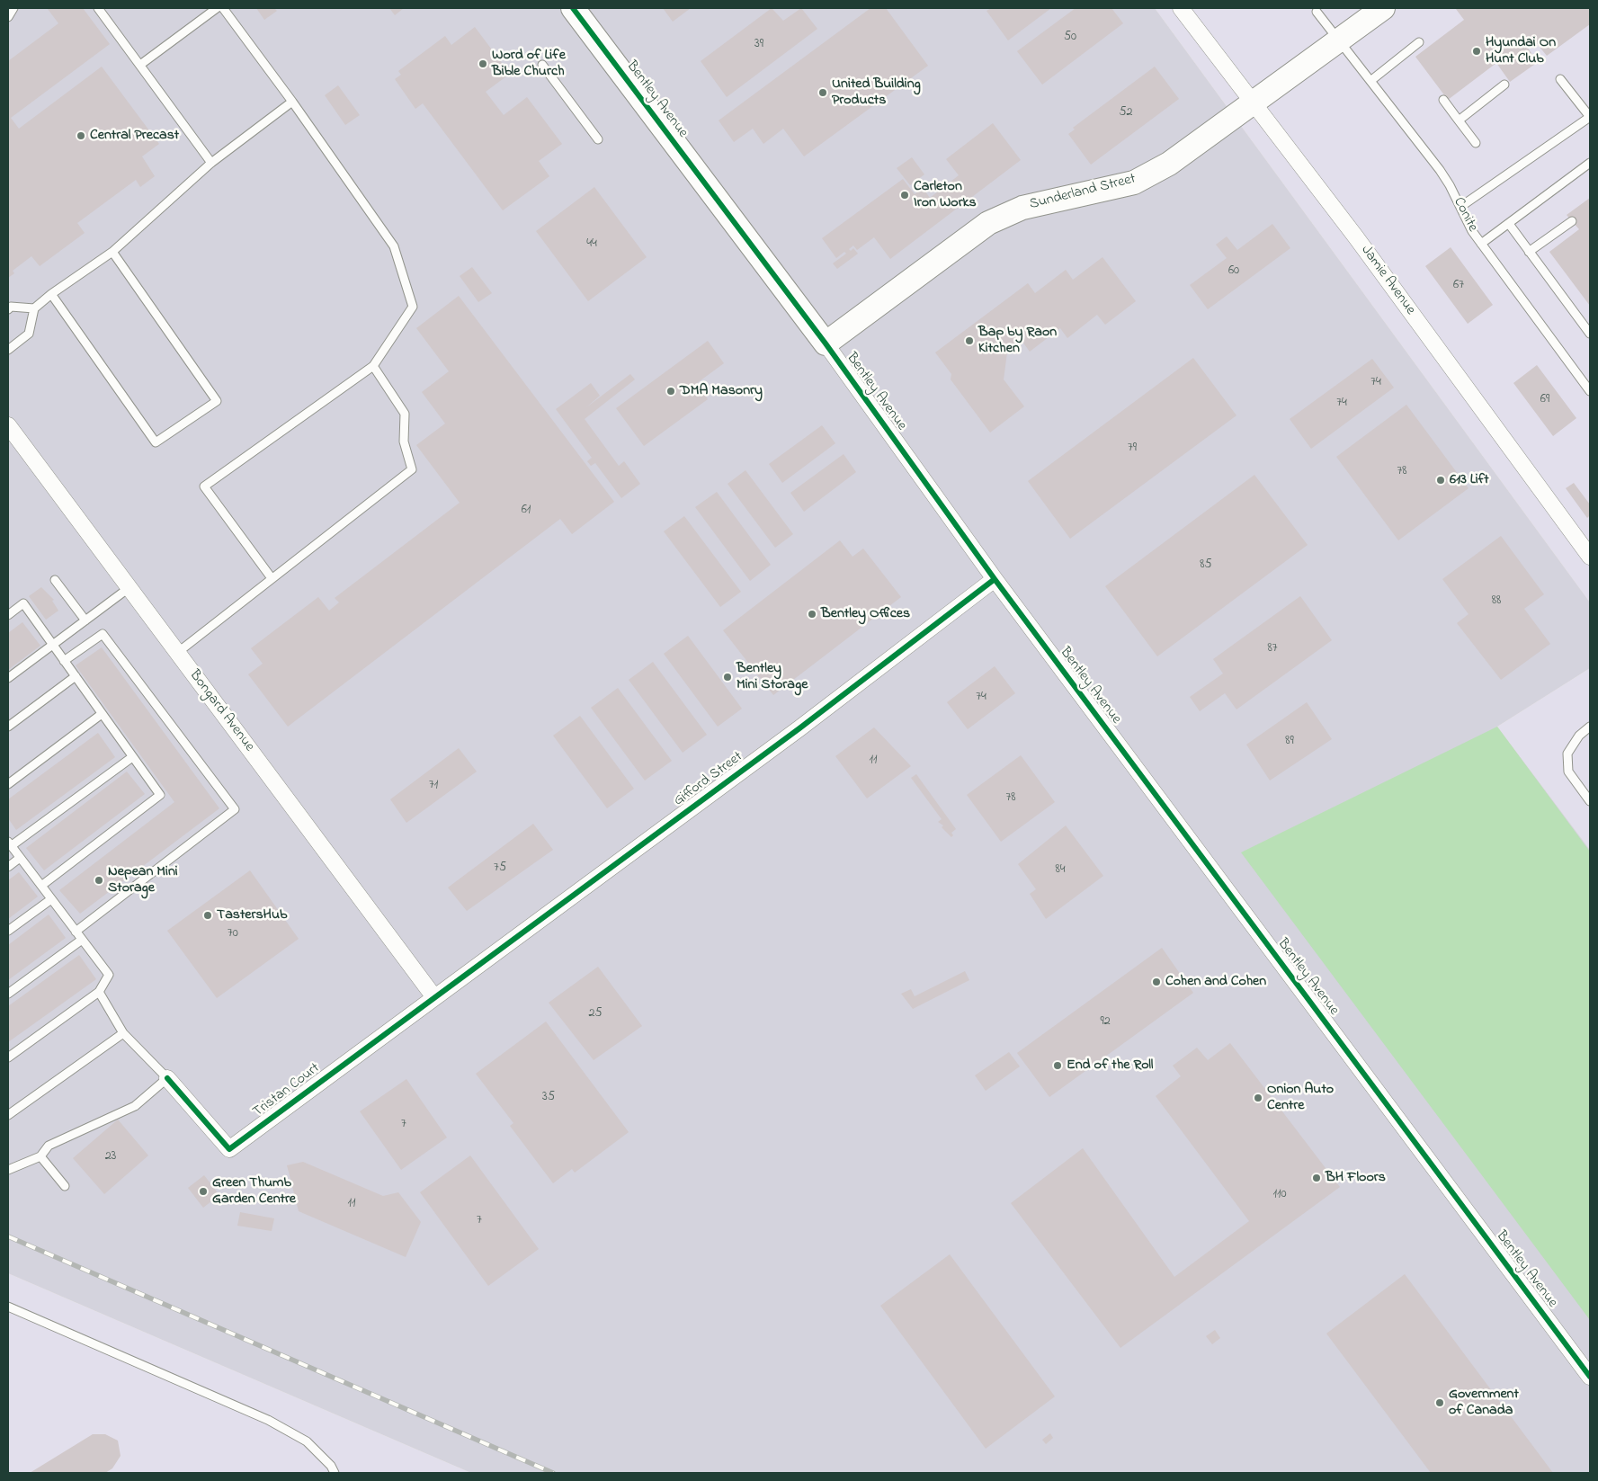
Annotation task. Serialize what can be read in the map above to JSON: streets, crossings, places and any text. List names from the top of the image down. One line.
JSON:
{"streets":{"street":["Bentley Avenue","Sunderland Street","Jamie Avenue","Bongard Avenue","Gifford Street","Tristan Court"],"lane":["Conite"]},"crossings":[["Bentley Avenue","Sunderland Street"],["Bentley Avenue","Gifford Street"],["Sunderland Street","Conite"],["Sunderland Street","Jamie Avenue"],["Bongard Avenue","Gifford Street"],["Bongard Avenue","Tristan Court"],["Gifford Street","Tristan Court"]],"places":["Hyundai On Hunt Club","Word of Life Bible Church","United Building Products","Central Precast","Carleton Iron Works","Bap by Raon Kitchen","DMA Masonry","613 Lift","Bentley Offices","Bentley Mini Storage","Nepean Mini Storage","TastersHub","Cohen and Cohen","End of the Roll","Onion Auto Centre","BH Floors","Green Thumb Garden Centre","Government of Canada"],"house_numbers":["50","39","52","44","60","67","74","69","74","79","78","61","85","88","87","74","89","11","71","78","75","84","70","25","92","35","7","23","110","11","7"]}
